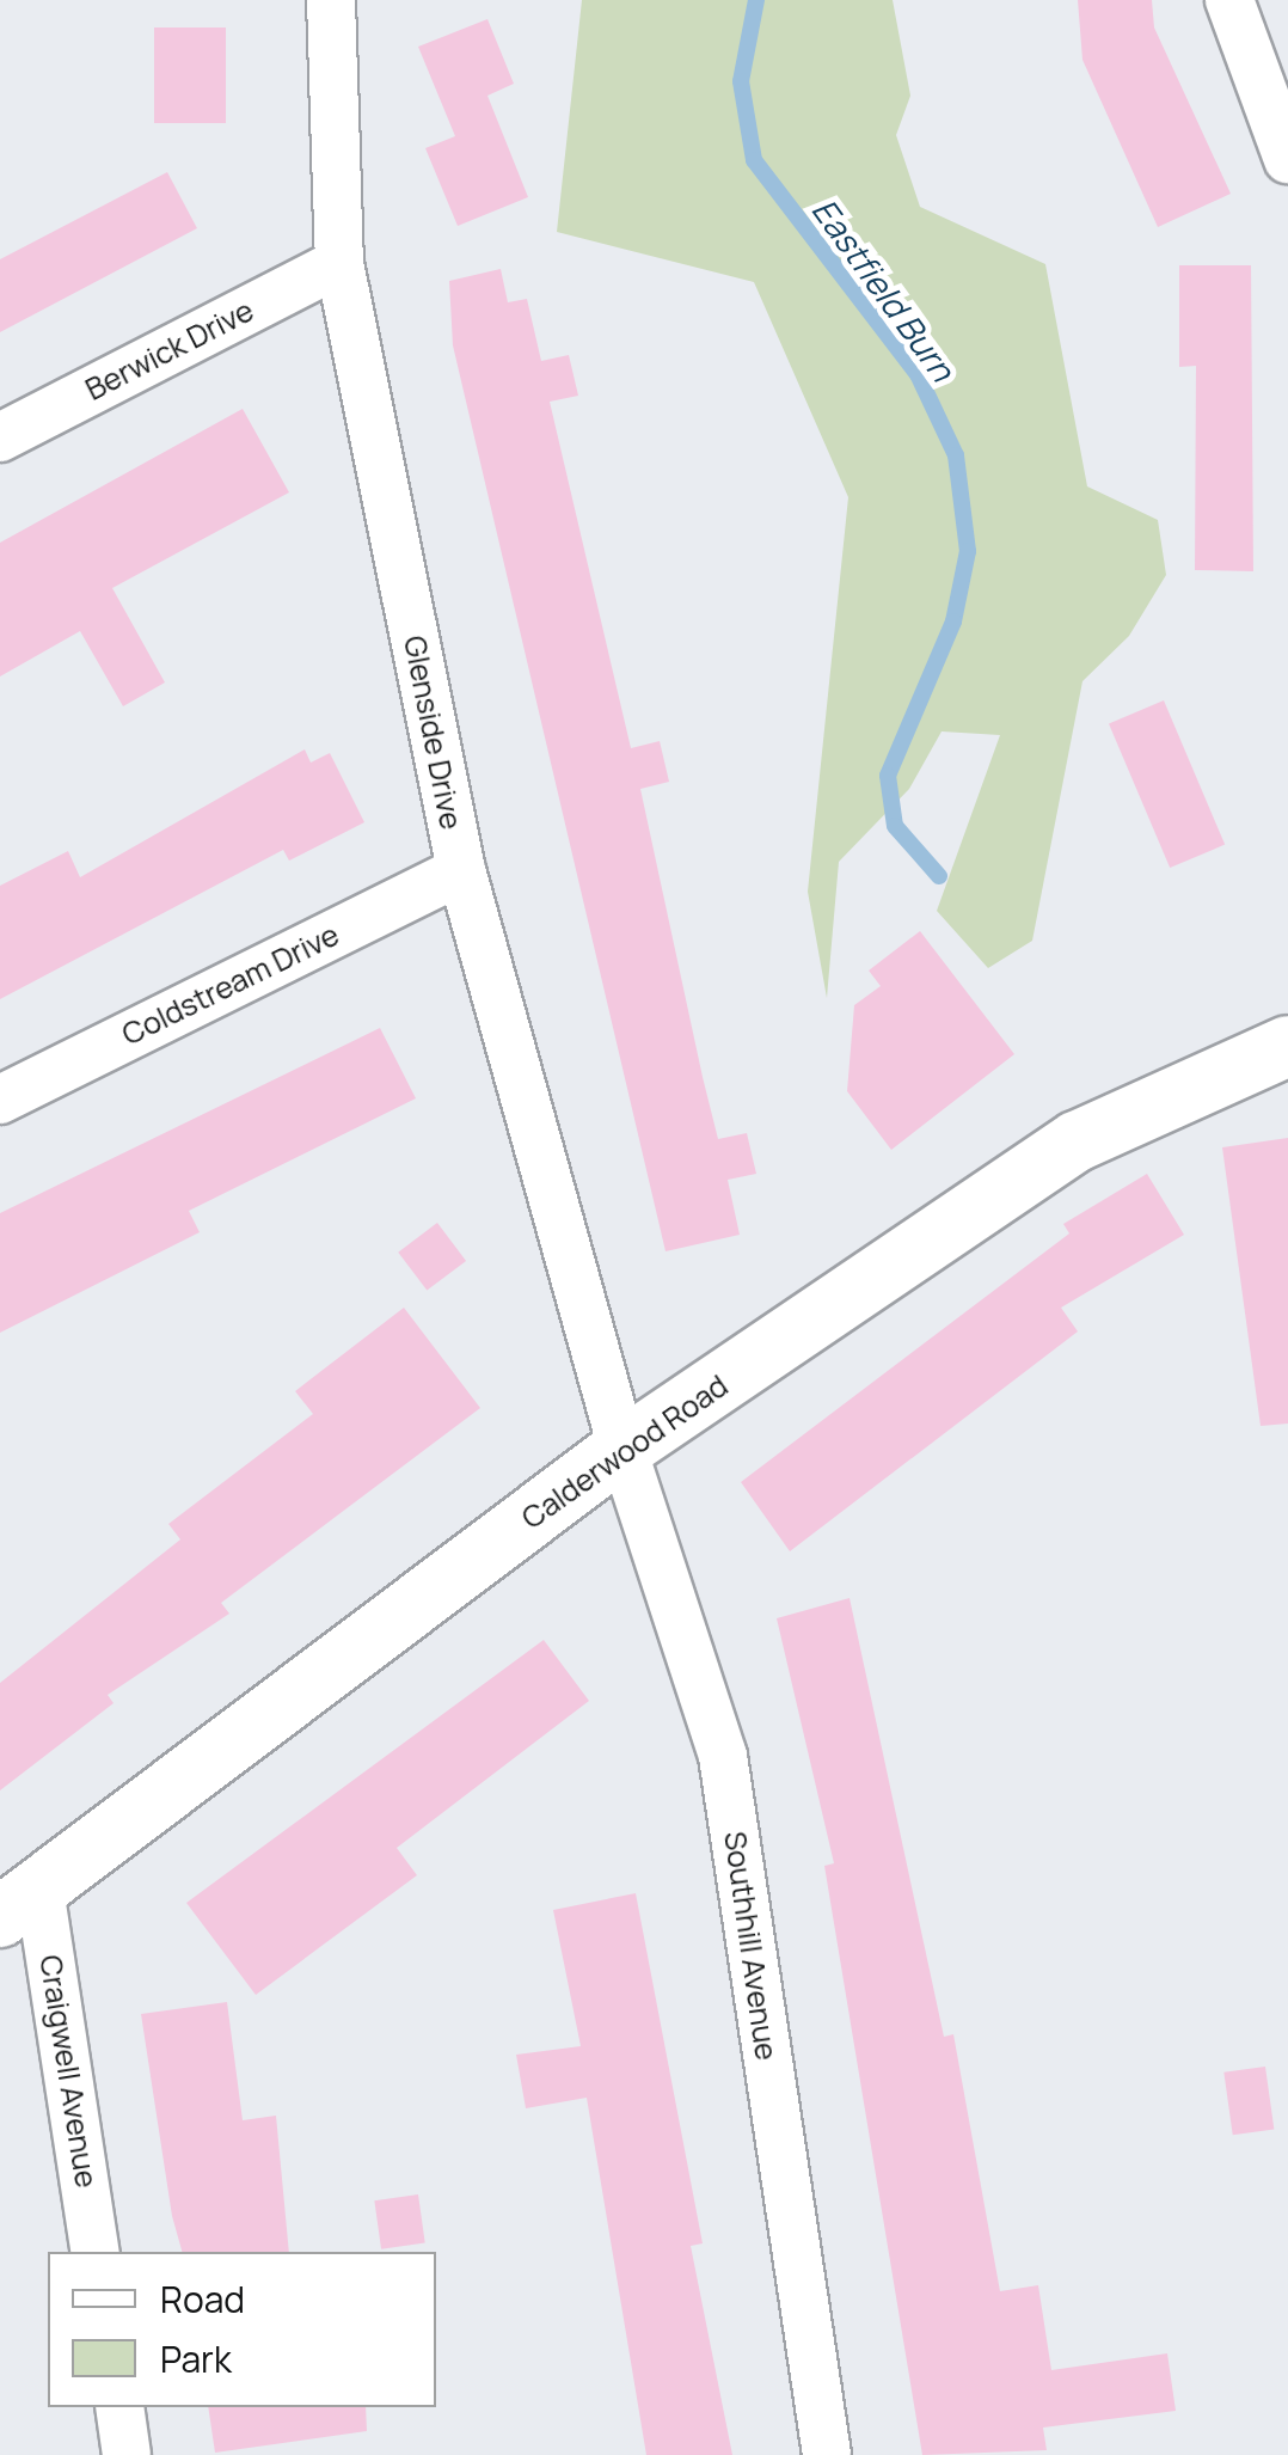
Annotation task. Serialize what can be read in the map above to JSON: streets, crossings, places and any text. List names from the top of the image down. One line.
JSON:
{"streets":{"street":["Berwick Drive","Glenside Drive","Coldstream Drive","Calderwood Road","Southhill Avenue","Craigwell Avenue"]},"crossings":[["Berwick Drive","Glenside Drive"],["Glenside Drive","Coldstream Drive"],["Glenside Drive","Calderwood Road"],["Glenside Drive","Southhill Avenue"],["Calderwood Road","Southhill Avenue"],["Calderwood Road","Craigwell Avenue"]],"water":["Eastfield Burn"],"legend":["Road","Park"]}
